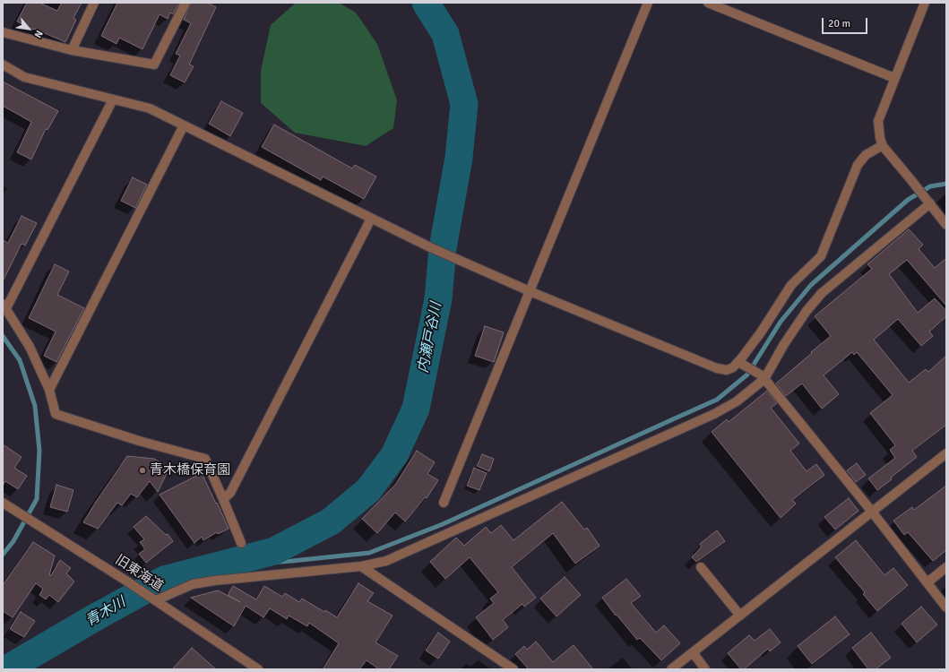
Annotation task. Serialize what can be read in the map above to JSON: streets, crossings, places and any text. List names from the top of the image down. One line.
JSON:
{"streets":{"street":["旧東海道"]},"water":["内瀬戸谷川","青木川"],"places":["青木橋保育園"],"scale_bar":"20 m","north":"bottom right"}
